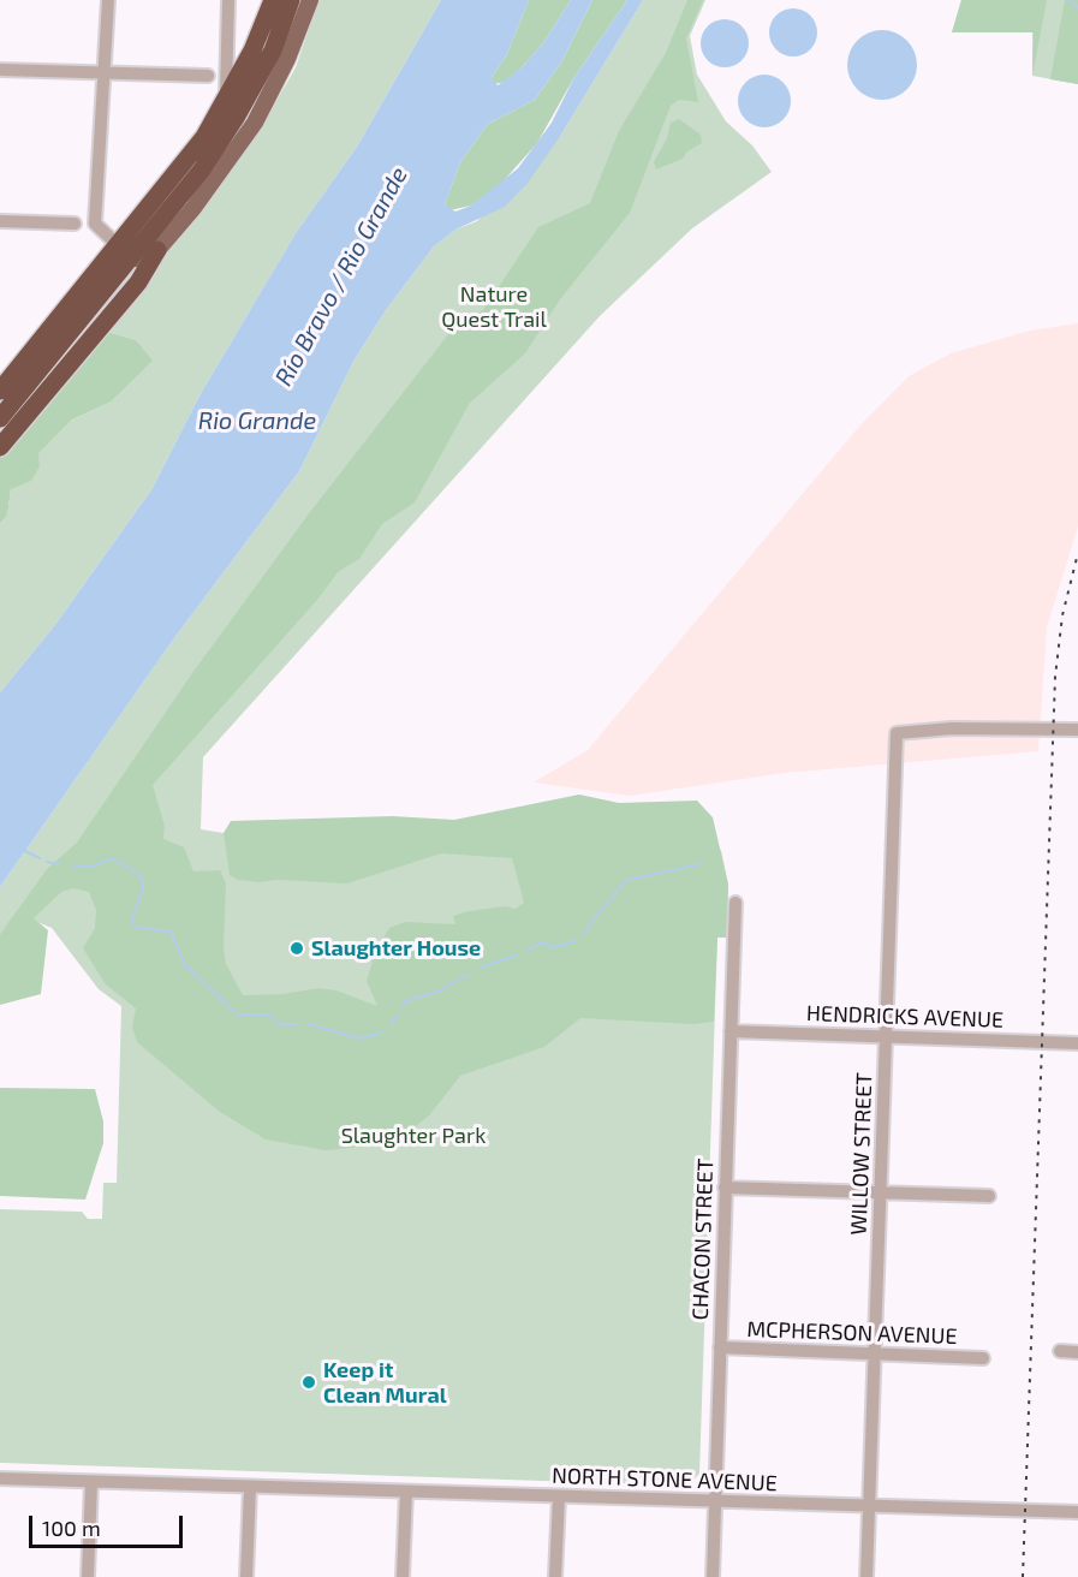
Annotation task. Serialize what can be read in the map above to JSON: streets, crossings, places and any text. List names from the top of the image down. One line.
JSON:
{"streets":{"street":["HENDRICKS AVENUE","WILLOW STREET","CHACON STREET","MCPHERSON AVENUE","NORTH STONE AVENUE"]},"crossings":[["HENDRICKS AVENUE","WILLOW STREET"],["HENDRICKS AVENUE","CHACON STREET"],["WILLOW STREET","MCPHERSON AVENUE"],["WILLOW STREET","NORTH STONE AVENUE"],["CHACON STREET","MCPHERSON AVENUE"],["CHACON STREET","NORTH STONE AVENUE"]],"water":["Río Bravo / Rio Grande","Rio Grande"],"parks":["Nature Quest Trail","Slaughter Park"],"places":["Slaughter House","Keep it Clean Mural"],"scale_bar":"100 m"}
